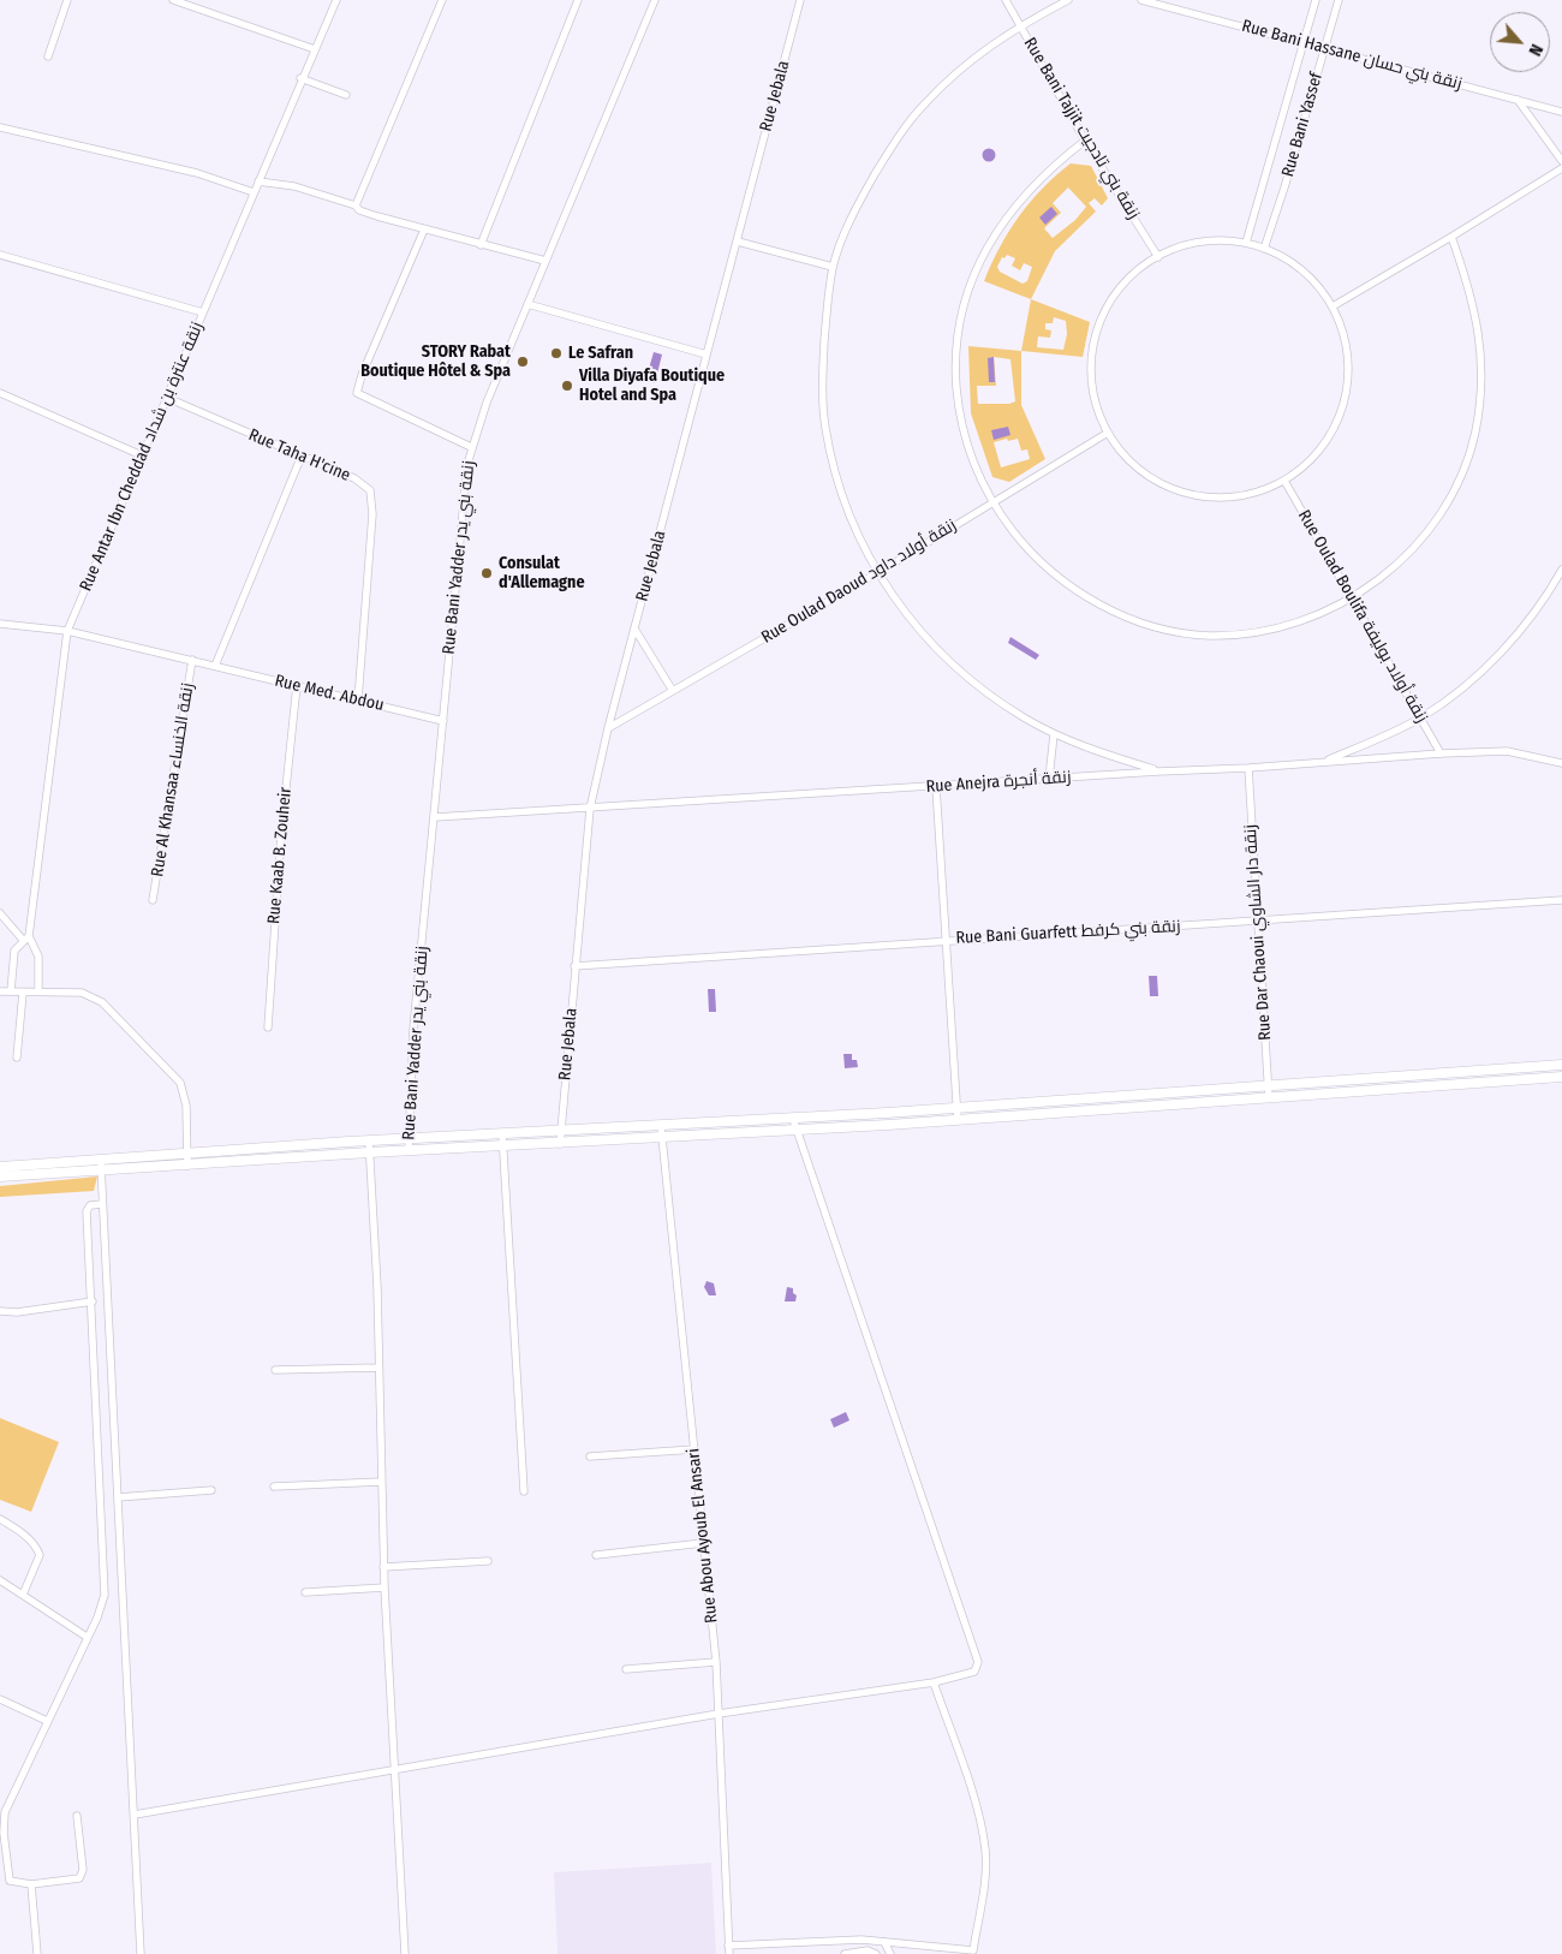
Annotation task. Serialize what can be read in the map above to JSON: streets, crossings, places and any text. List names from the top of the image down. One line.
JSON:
{"streets":{"street":["Rue Bani Hassane زنقة بني حسان","Rue Jebala","Rue Bani Yassef","Rue Bani Tajjit زنقة بني تادجيت","Rue Taha H'cine","Rue Antar Ibn Cheddad زنقة عنترة بن شداد","Rue Bani Yadder زنقة بني يدر","Rue Oulad Daoud زنقة أولاد داود","Rue Oulad Boulifa زنقة أولاد بوليفة","Rue Med. Abdou","Rue Al Khansaa زنقة الخنساء","Rue Anejra زنقة أنجرة","Rue Kaab B. Zouheir","Rue Bani Guarfett زنقة بني كرفط","Rue Dar Chaoui زنقة دار الشاوي","Rue Abou Ayoub El Ansari"]},"crossings":[["Rue Bani Hassane زنقة بني حسان","Rue Bani Yassef"],["Rue Jebala","Rue Oulad Daoud زنقة أولاد داود"],["Rue Jebala","Rue Anejra زنقة أنجرة"],["Rue Jebala","Rue Bani Guarfett زنقة بني كرفط"],["Rue Taha H'cine","Rue Antar Ibn Cheddad زنقة عنترة بن شداد"],["Rue Taha H'cine","Rue Med. Abdou"],["Rue Antar Ibn Cheddad زنقة عنترة بن شداد","Rue Med. Abdou"],["Rue Bani Yadder زنقة بني يدر","Rue Med. Abdou"],["Rue Bani Yadder زنقة بني يدر","Rue Anejra زنقة أنجرة"],["Rue Oulad Boulifa زنقة أولاد بوليفة","Rue Anejra زنقة أنجرة"],["Rue Med. Abdou","Rue Al Khansaa زنقة الخنساء"],["Rue Med. Abdou","Rue Kaab B. Zouheir"],["Rue Anejra زنقة أنجرة","Rue Dar Chaoui زنقة دار الشاوي"],["Rue Bani Guarfett زنقة بني كرفط","Rue Dar Chaoui زنقة دار الشاوي"]],"places":["Le Safran","STORY Rabat Boutique Hôtel & Spa","Villa Diyafa Boutique Hotel and Spa","Consulat d'Allemagne"],"north":"bottom right"}
